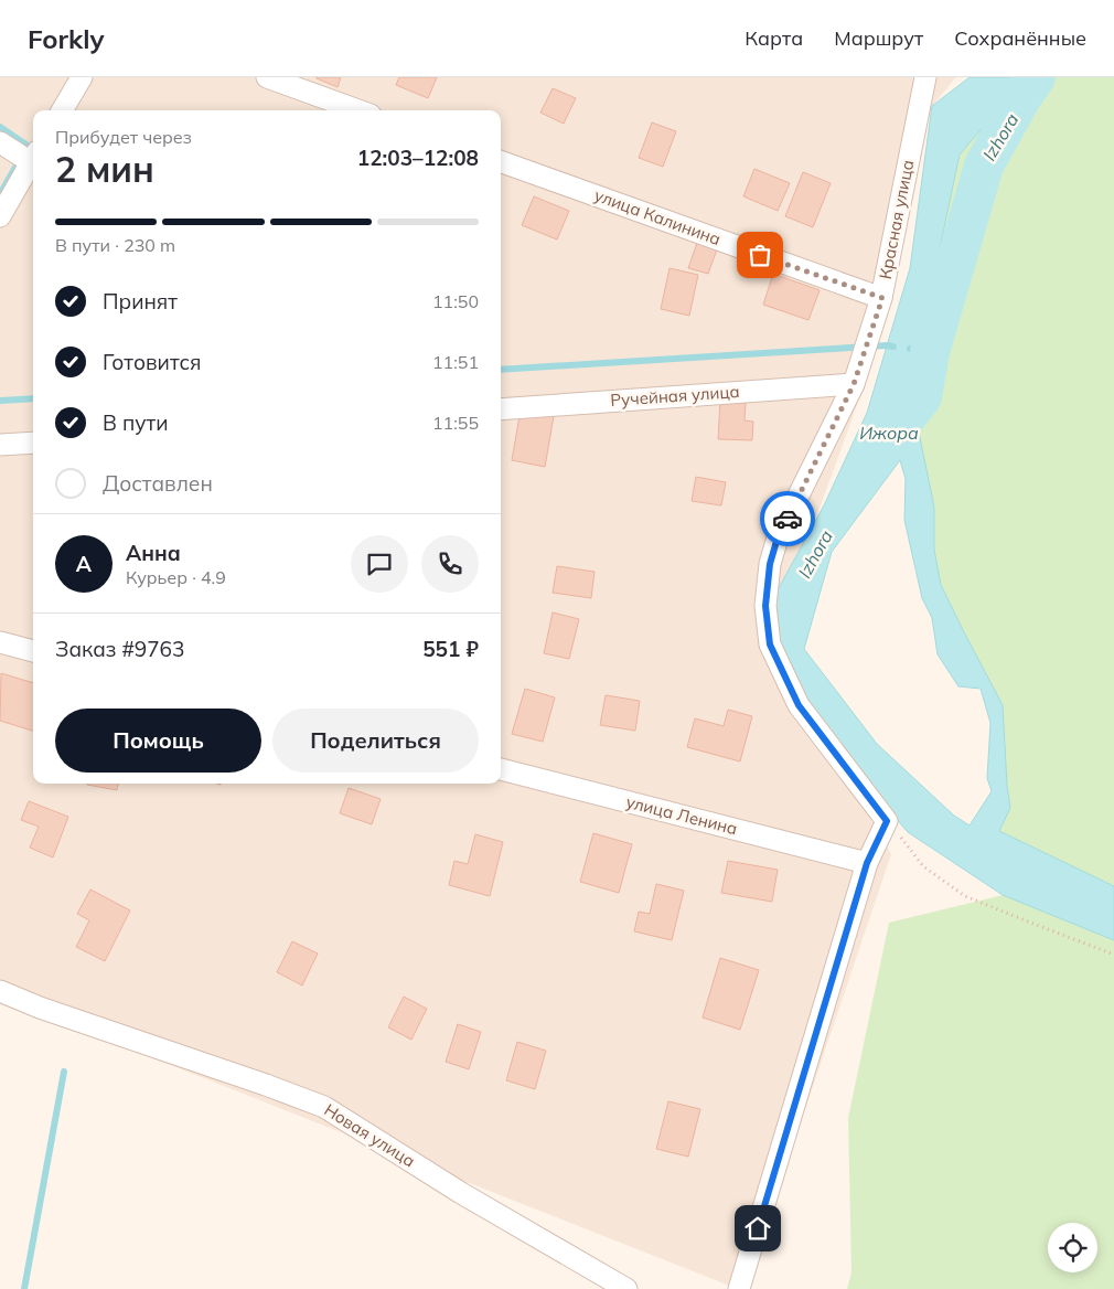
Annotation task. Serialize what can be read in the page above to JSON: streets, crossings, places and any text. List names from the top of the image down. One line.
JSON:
{"streets":{"street":["улица Калинина","Красная улица","Ручейная улица","улица Ленина","Новая улица"]},"crossings":[["улица Калинина","Красная улица"],["Красная улица","Ручейная улица"]],"water":["Izhora","Ижора"],"page":{"header":"Forkly","nav":["Карта","Маршрут","Сохранённые"],"heading":["2 мин","Прибудет через","12:03–12:08"],"panel":["Анна","Курьер · 4.9","Заказ #9763","551 ₽"],"bar":"В пути · 230 m","list":[["Принят","11:50"],["Готовится","11:51"],["В пути","11:55"],"Доставлен"],"round":"А","buttons":["Помощь","Поделиться"]}}
